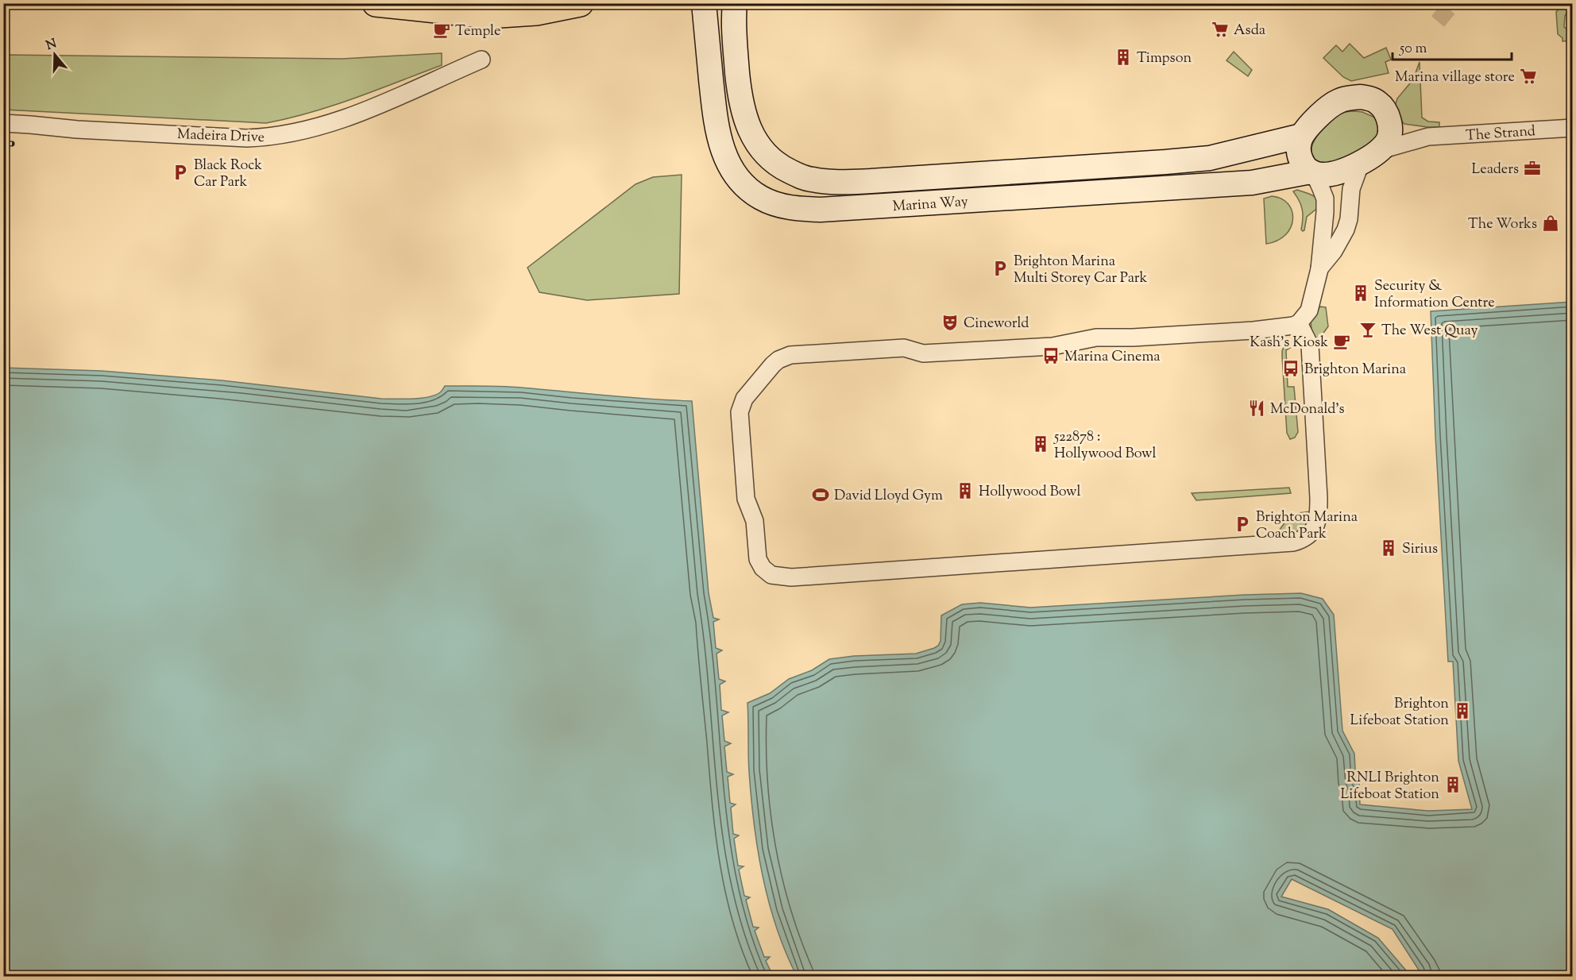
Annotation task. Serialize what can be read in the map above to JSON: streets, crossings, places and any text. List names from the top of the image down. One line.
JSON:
{"streets":{"street":["The Strand","Madeira Drive","Marina Way"]},"crossings":[["The Strand","Marina Way"]],"places":{"supermarket":["Asda","Marina village store"],"cafe":["Temple","Kash's Kiosk"],"building":["Timpson","Security & Information Centre","522878 : Hollywood Bowl","Hollywood Bowl","Sirius","Brighton Lifeboat Station","RNLI Brighton Lifeboat Station"],"office":["Leaders"],"parking":["Black Rock Car Park","Brighton Marina Multi Storey Car Park","Brighton Marina Coach Park"],"shop":["The Works"],"theatre":["Cineworld"],"bar":["The West Quay"],"bus stop":["Marina Cinema","Brighton Marina"],"restaurant":["McDonald's"],"sports":["David Lloyd Gym"]},"scale_bar":"50 m","north":"top"}
